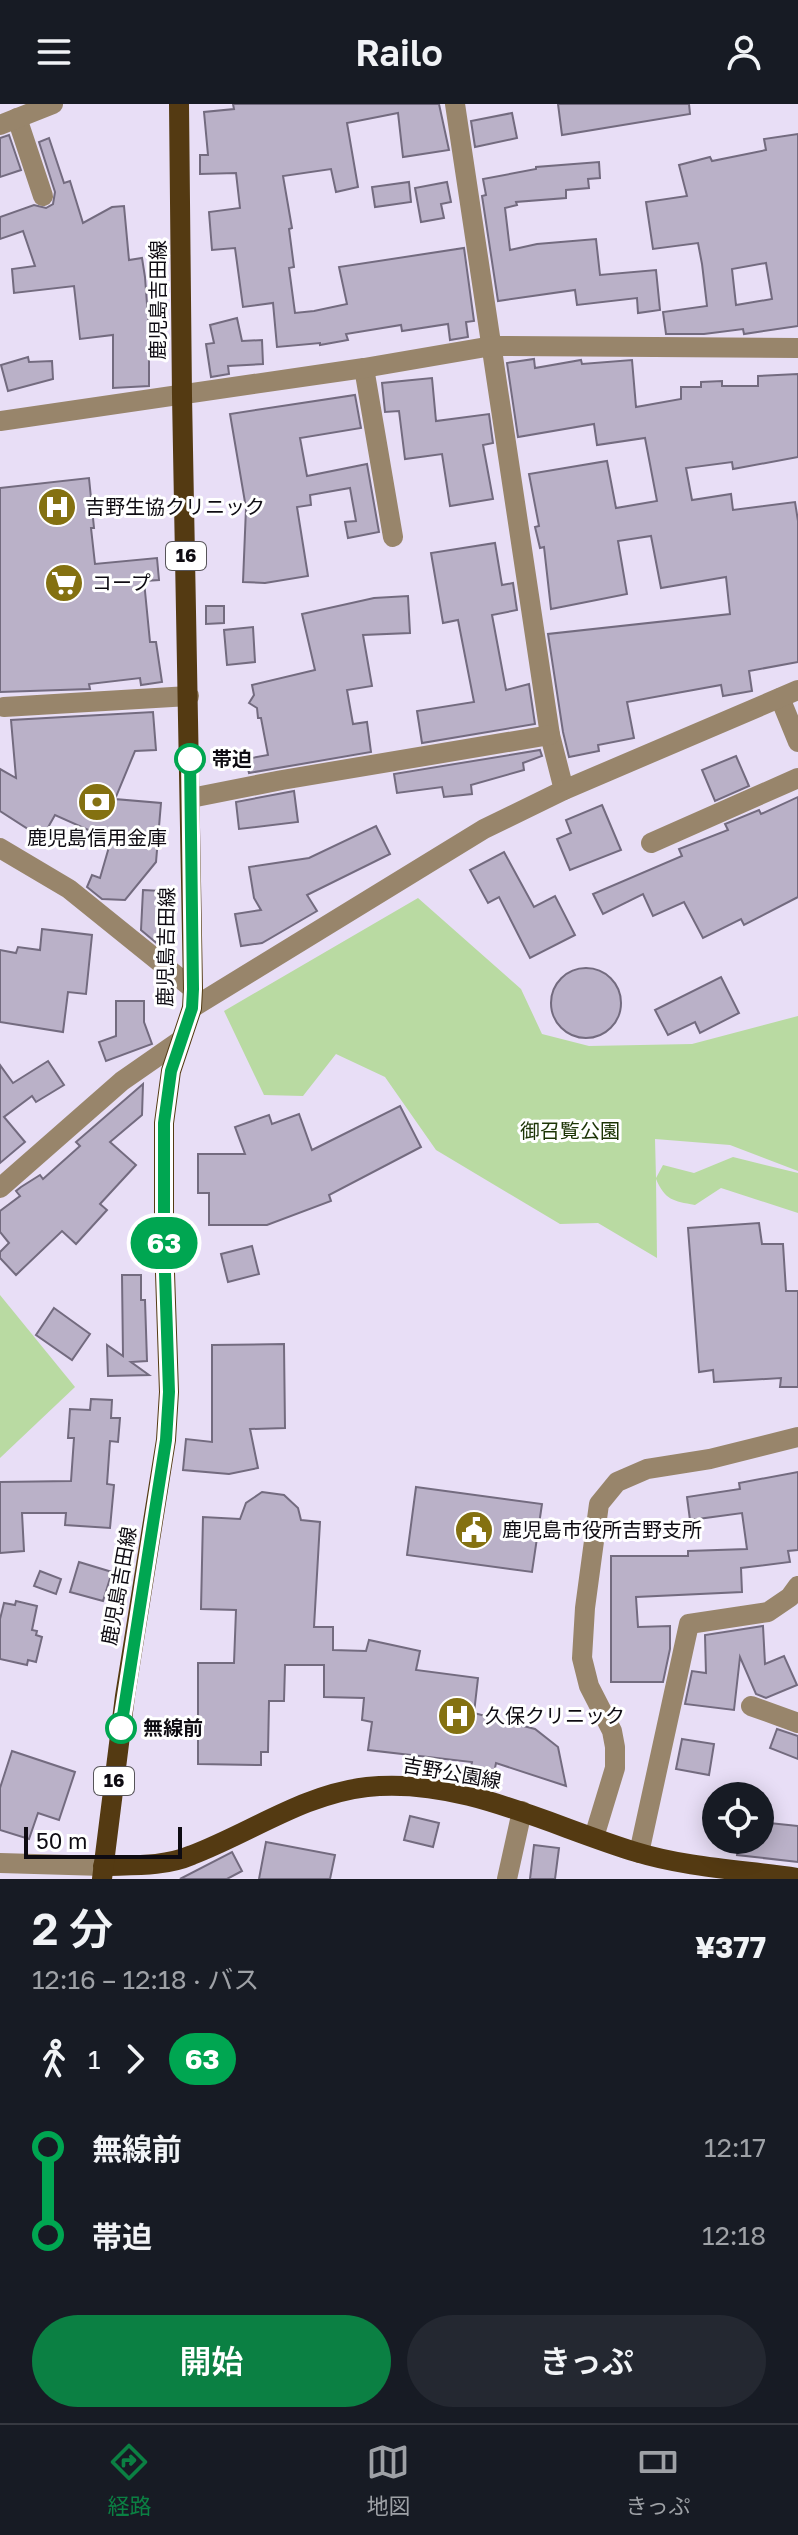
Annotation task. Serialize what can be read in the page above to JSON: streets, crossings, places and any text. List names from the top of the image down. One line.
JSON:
{"streets":{"main road":["鹿児島吉田線","16","吉野公園線"]},"crossings":[["鹿児島吉田線","吉野公園線"]],"parks":["御召覧公園"],"places":{"hospital":["吉野生協クリニック","久保クリニック"],"supermarket":["コープ"],"other":["帯迫","無線前"],"bank":["鹿児島信用金庫"],"public building":["鹿児島市役所吉野支所"]},"lines":["bus line 63"],"scale_bar":"50 m","page":{"header":"Railo","on_map":"63","scale":"50 m","heading":["2 分","12:16 – 12:18 · バス","¥377"],"legs":["1","63"],"list":[{"name":"無線前","value":"12:17"},{"name":"帯迫","value":"12:18"}],"buttons":["開始","きっぷ"],"tabs":["経路","地図","きっぷ"]}}
